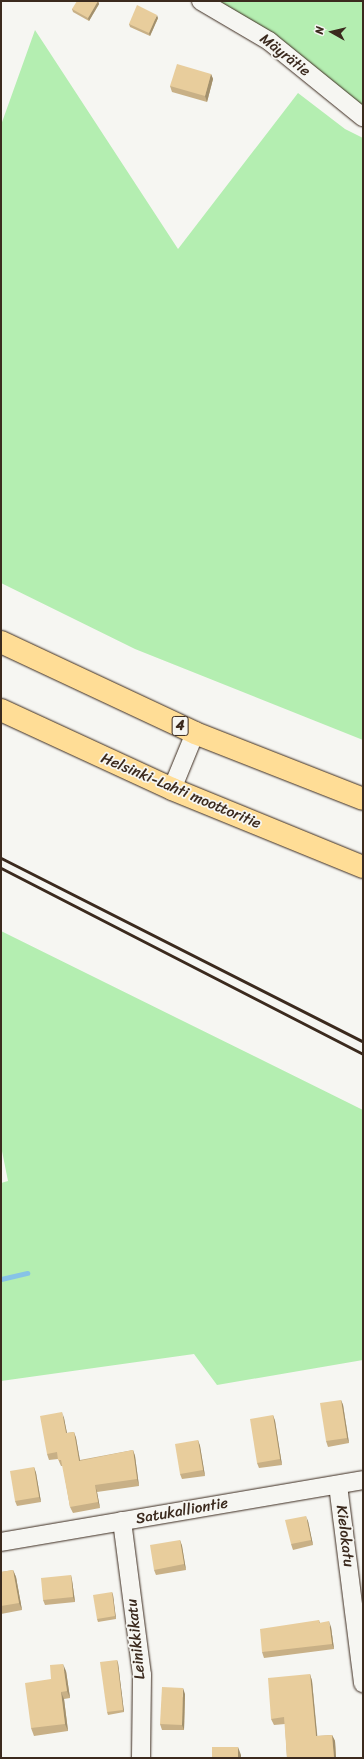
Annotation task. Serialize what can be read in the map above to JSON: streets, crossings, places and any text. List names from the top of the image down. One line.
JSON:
{"streets":{"highway":["4","Helsinki-Lahti moottoritie"],"street":["Mäyrätie","Satukalliontie","Kielokatu","Leinikkikatu"]},"crossings":[["Satukalliontie","Kielokatu"],["Satukalliontie","Leinikkikatu"]],"north":"left"}
